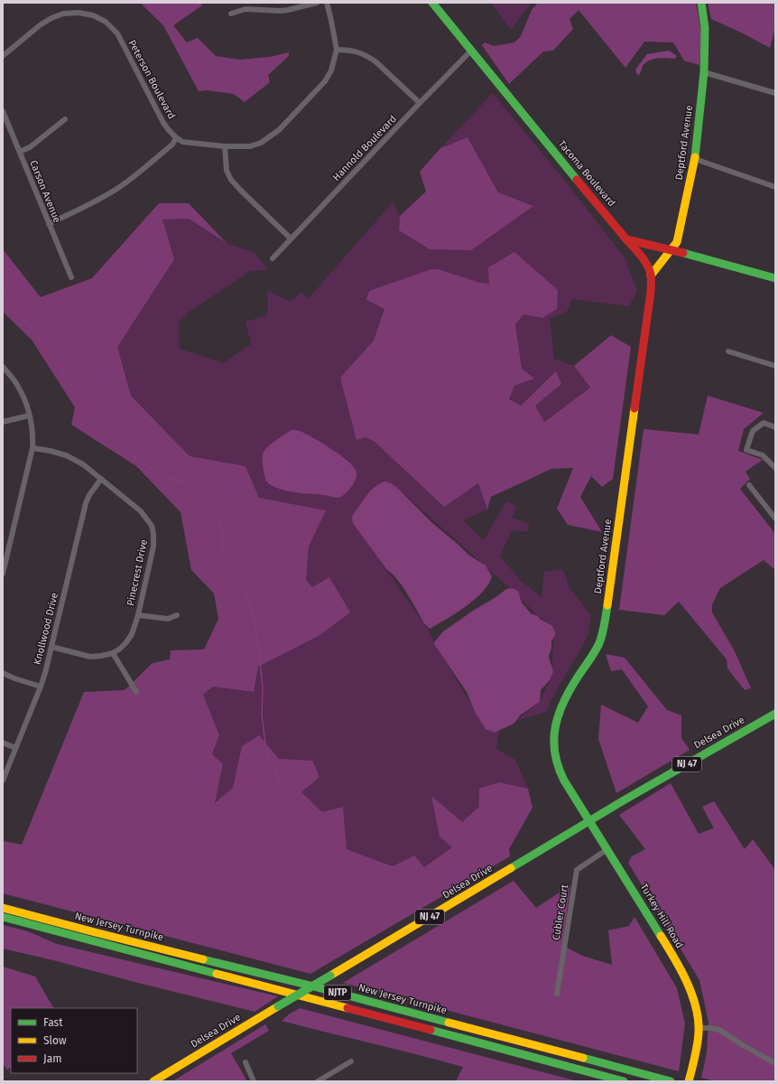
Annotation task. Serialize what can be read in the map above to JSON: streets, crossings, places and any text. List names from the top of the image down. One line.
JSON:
{"streets":{"main road":["Deptford Avenue","Tacoma Boulevard","Delsea Drive","NJ 47","Turkey Hill Road","New Jersey Turnpike","NJTP"],"street":["Peterson Boulevard","Hannold Boulevard","Carson Avenue","Pinecrest Drive","Knollwood Drive","Cubler Court"]},"crossings":[["Deptford Avenue","Tacoma Boulevard"],["Deptford Avenue","Delsea Drive"],["Deptford Avenue","Turkey Hill Road"],["Hannold Boulevard","Tacoma Boulevard"],["Pinecrest Drive","Knollwood Drive"],["Delsea Drive","Turkey Hill Road"],["Cubler Court","Turkey Hill Road"]],"legend":["Fast","Slow","Jam"]}
